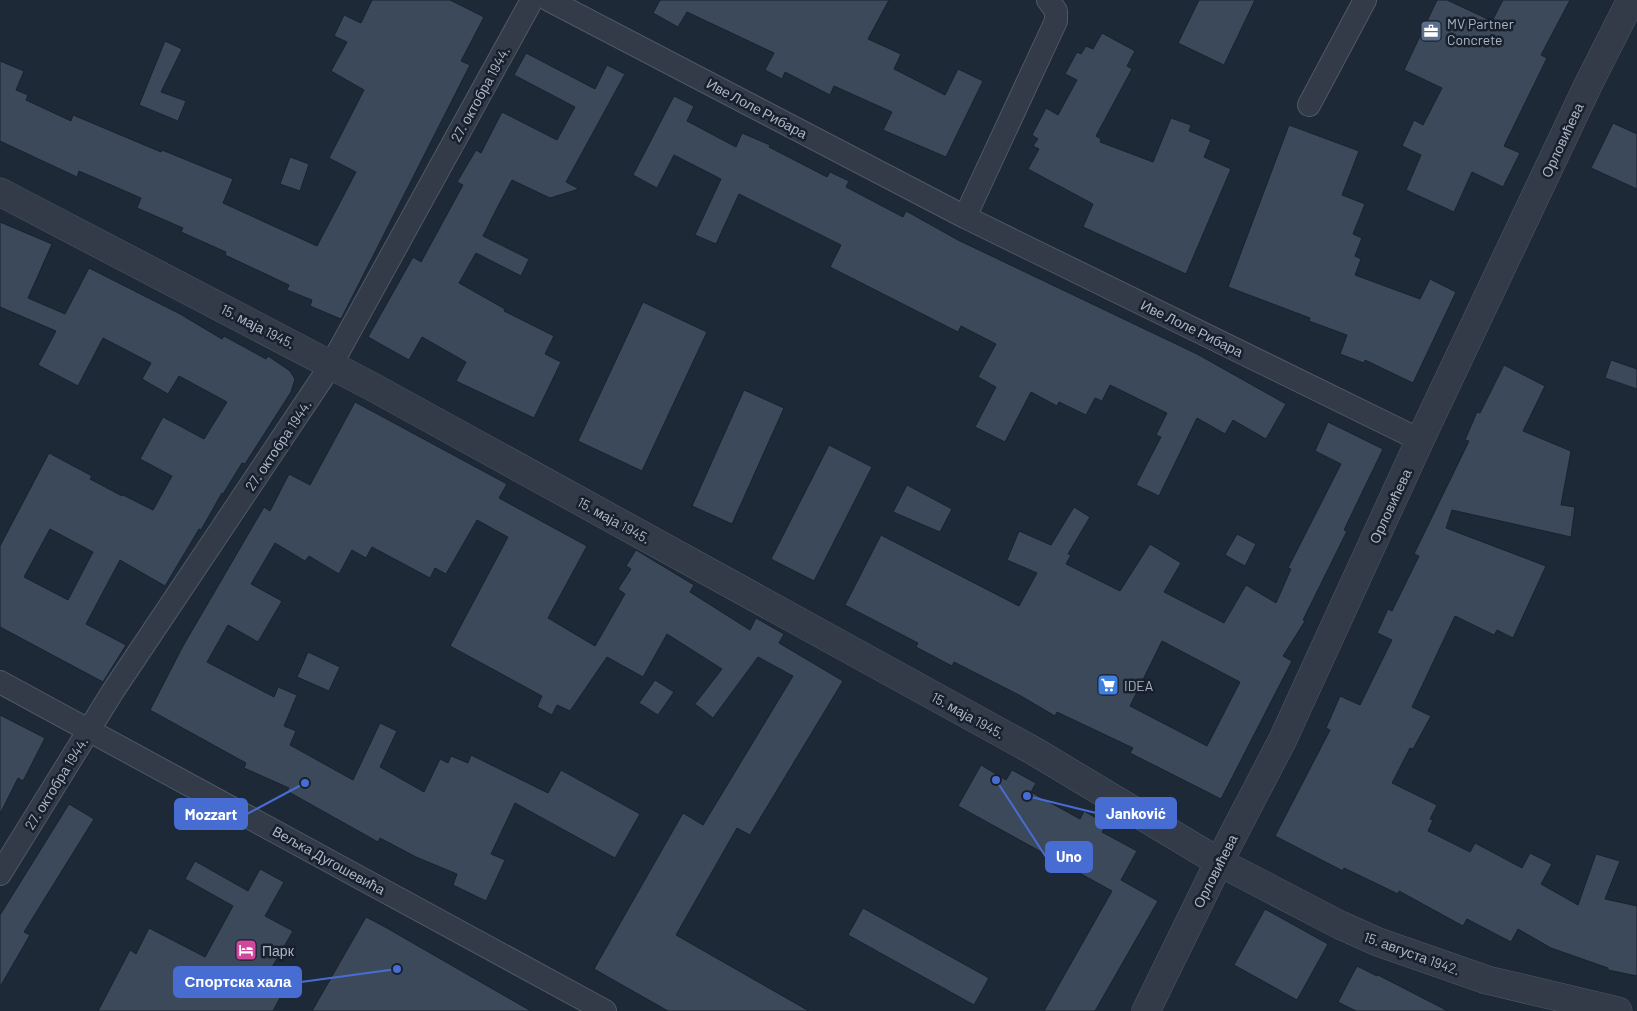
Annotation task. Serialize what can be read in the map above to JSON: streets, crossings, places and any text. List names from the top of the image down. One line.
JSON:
{"streets":{"street":["27. октобра 1944.","Иве Лоле Рибара","Орловићева","15. маја 1945.","Вељка Дугошевића","15. августа 1942."]},"crossings":[["27. октобра 1944.","15. маја 1945."],["27. октобра 1944.","Вељка Дугошевића"],["Иве Лоле Рибара","Орловићева"],["Орловићева","15. маја 1945."],["Орловићева","15. августа 1942."],["15. маја 1945.","15. августа 1942."]],"places":{"office":["MV Partner Concrete"],"supermarket":["IDEA"],"other":["Uno","Mozzart","Janković","Спортска хала"],"hotel":["Парк"]}}
